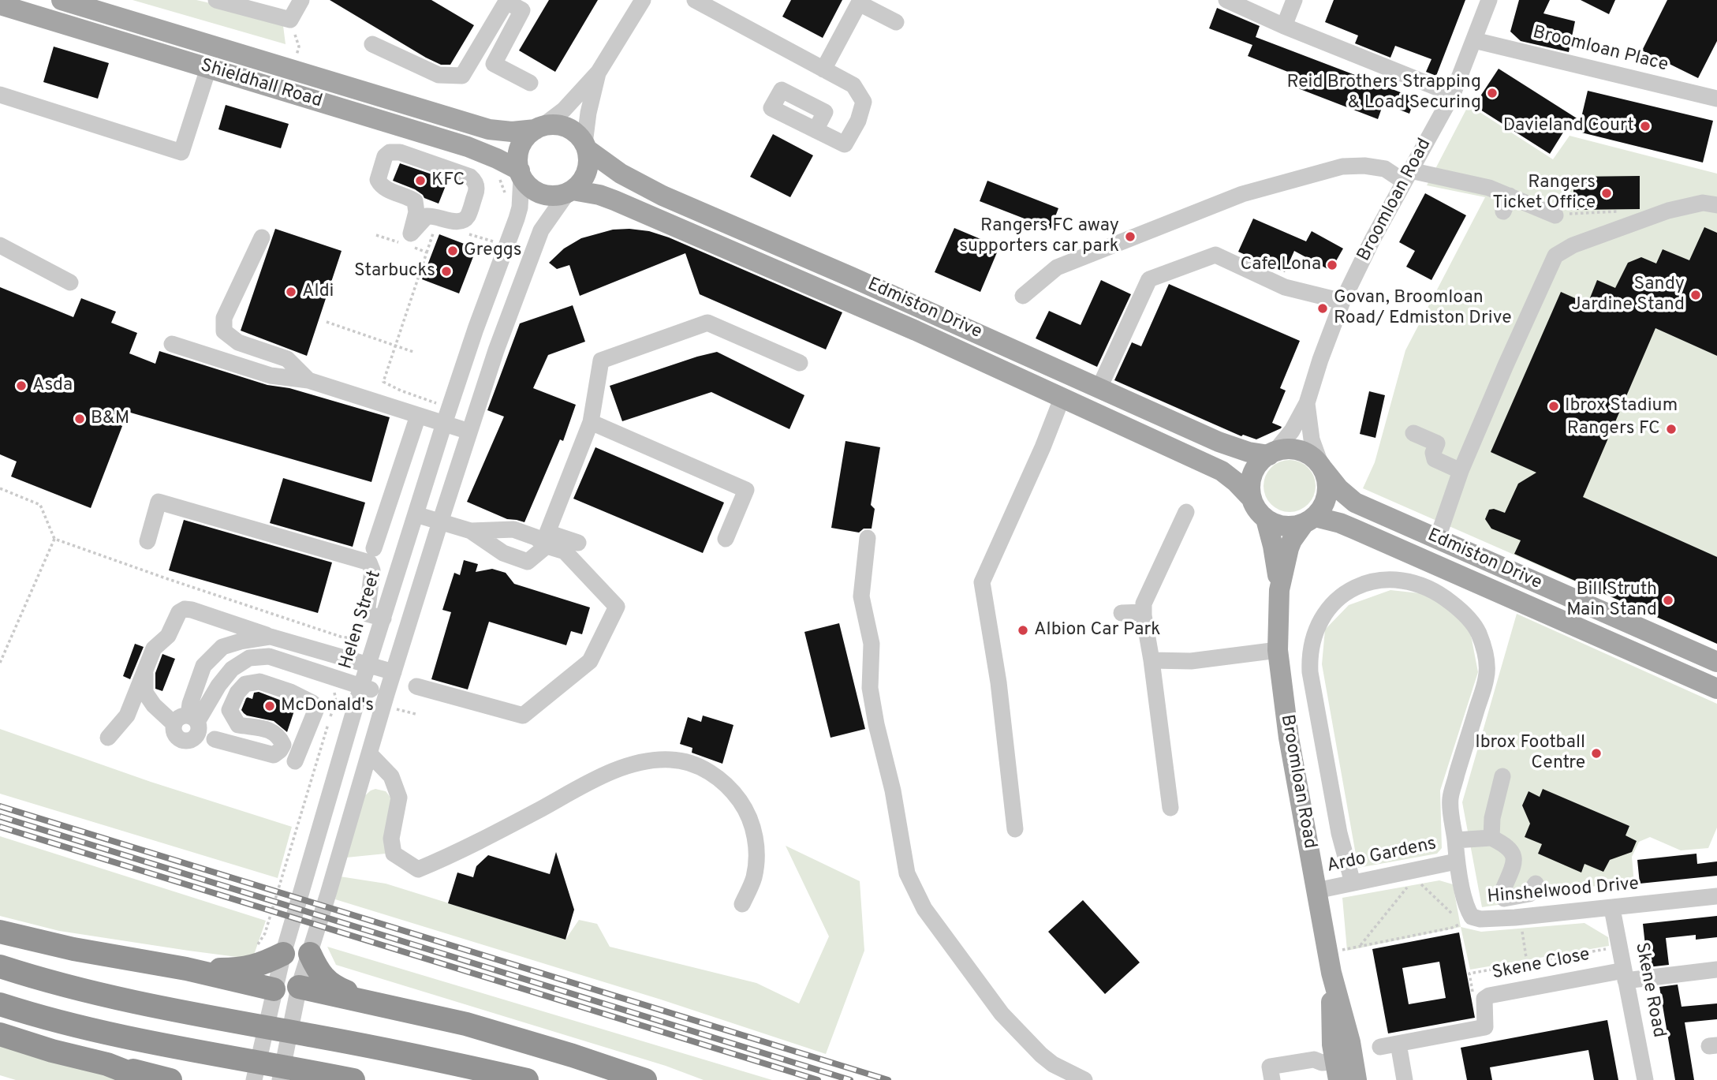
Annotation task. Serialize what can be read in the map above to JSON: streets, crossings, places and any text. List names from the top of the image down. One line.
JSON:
{"streets":{"main road":["Shieldhall Road","Broomloan Road","Edmiston Drive"],"street":["Broomloan Place","Helen Street","Ardo Gardens","Hinshelwood Drive","Skene Close","Skene Road"]},"crossings":[["Broomloan Place","Broomloan Road"],["Shieldhall Road","Edmiston Drive"],["Shieldhall Road","Helen Street"],["Broomloan Road","Edmiston Drive"],["Broomloan Road","Ardo Gardens"],["Edmiston Drive","Helen Street"],["Ardo Gardens","Hinshelwood Drive"],["Hinshelwood Drive","Skene Road"],["Skene Close","Skene Road"]],"places":["Reid Brothers Strapping & Load Securing","Davieland Court","KFC","Rangers Ticket Office","Rangers FC away supporters car park","Greggs","Cafe Lona","Starbucks","Aldi","Sandy Jardine Stand","Govan, Broomloan Road/ Edmiston Drive","Asda","Ibrox Stadium","B&M","Rangers FC","Bill Struth Main Stand","Albion Car Park","McDonald's","Ibrox Football Centre"]}
